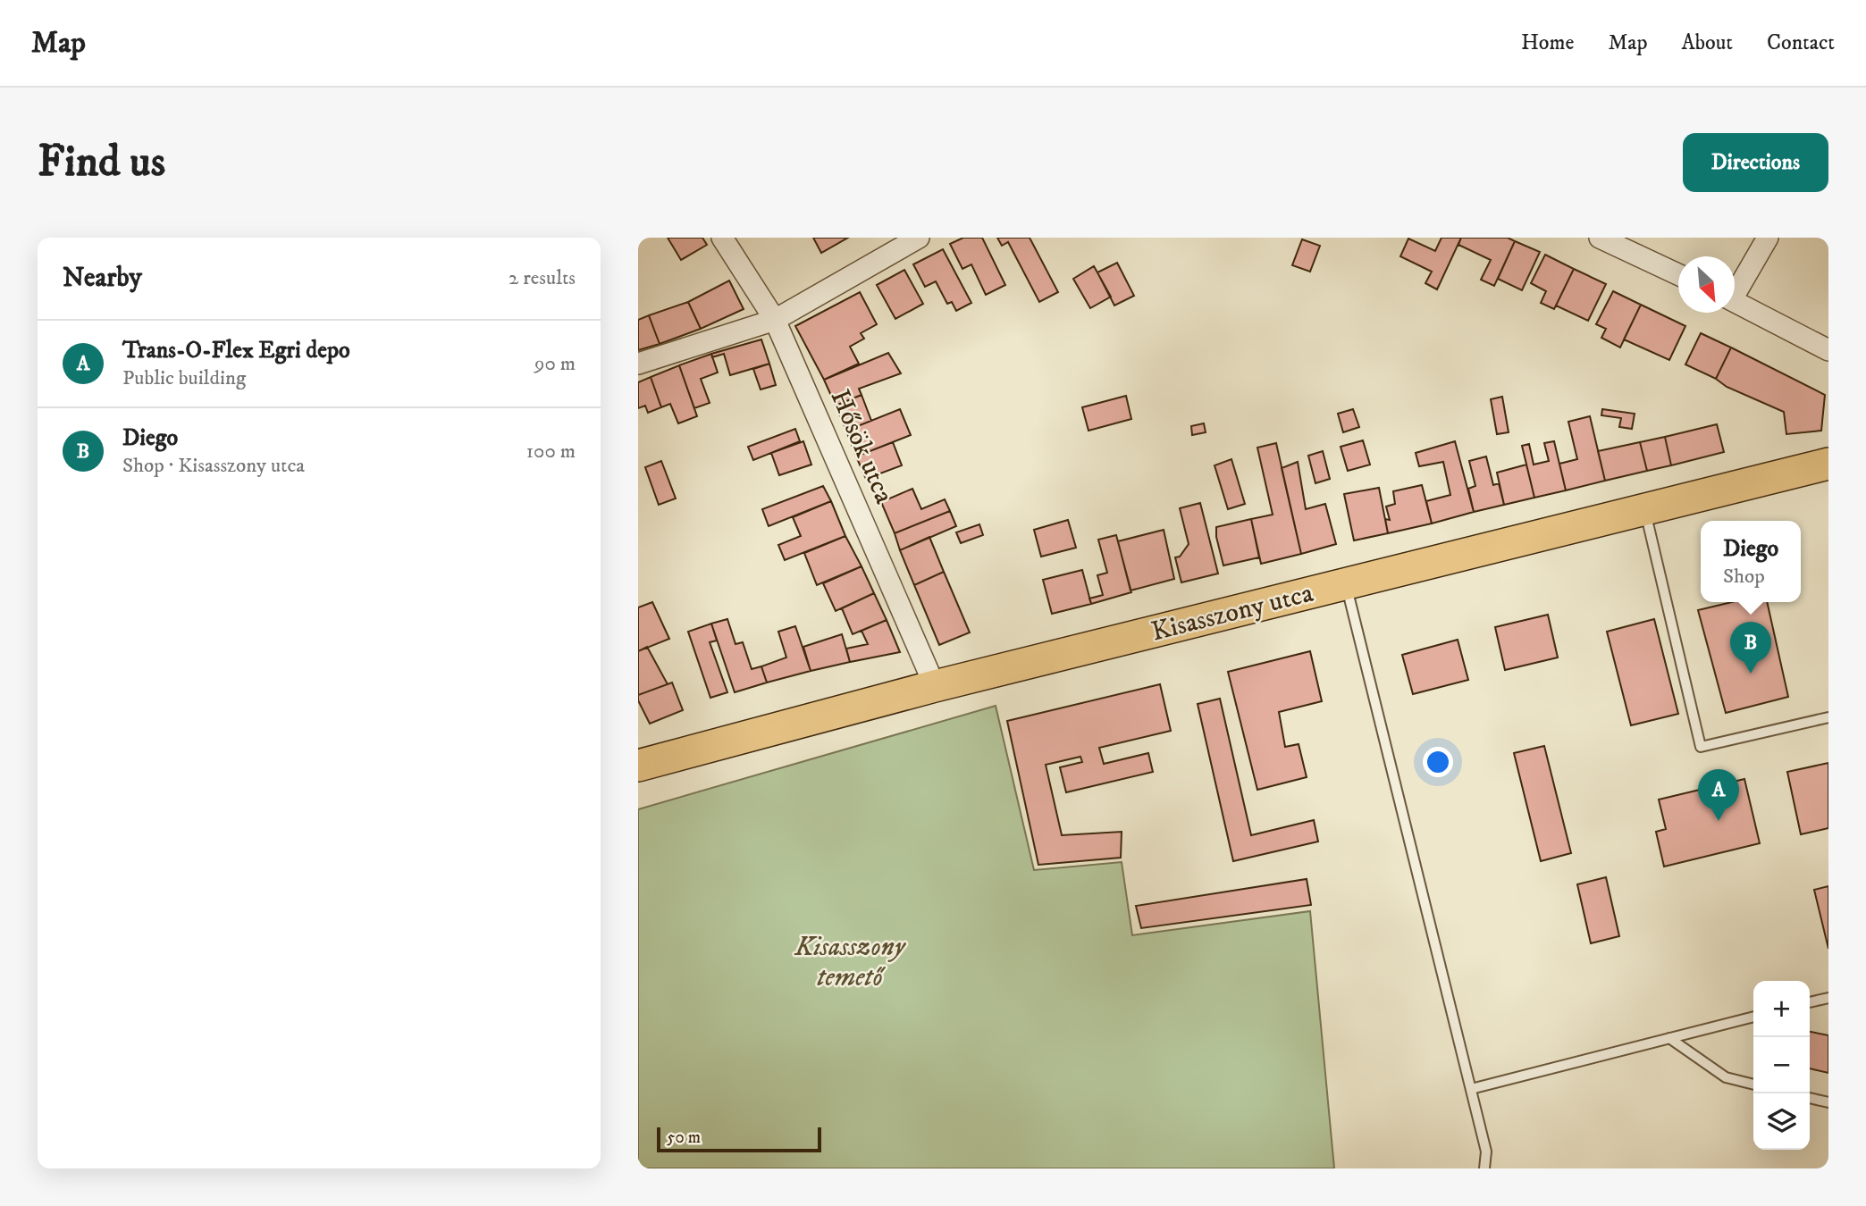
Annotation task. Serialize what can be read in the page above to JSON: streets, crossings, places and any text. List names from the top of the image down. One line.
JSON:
{"streets":{"main road":["Kisasszony utca"],"street":["Hősök utca"]},"crossings":[["Hősök utca","Kisasszony utca"]],"parks":["Kisasszony temető"],"scale_bar":"50 m","north":"bottom right","page":{"header":"Map","nav":["Home","Map","About","Contact"],"buttons":"Directions","title":"Find us","heading":["Nearby","2 results"],"list":[{"mark":"A","name":"Trans-O-Flex Egri depo","note":"Public building","value":"90 m"},{"mark":"B","name":"Diego","note":"Shop · Kisasszony utca","value":"100 m"}],"popup":["Diego","Shop"],"pins":["B","A"],"map_buttons":["+","−"],"scale":"50 m"}}
